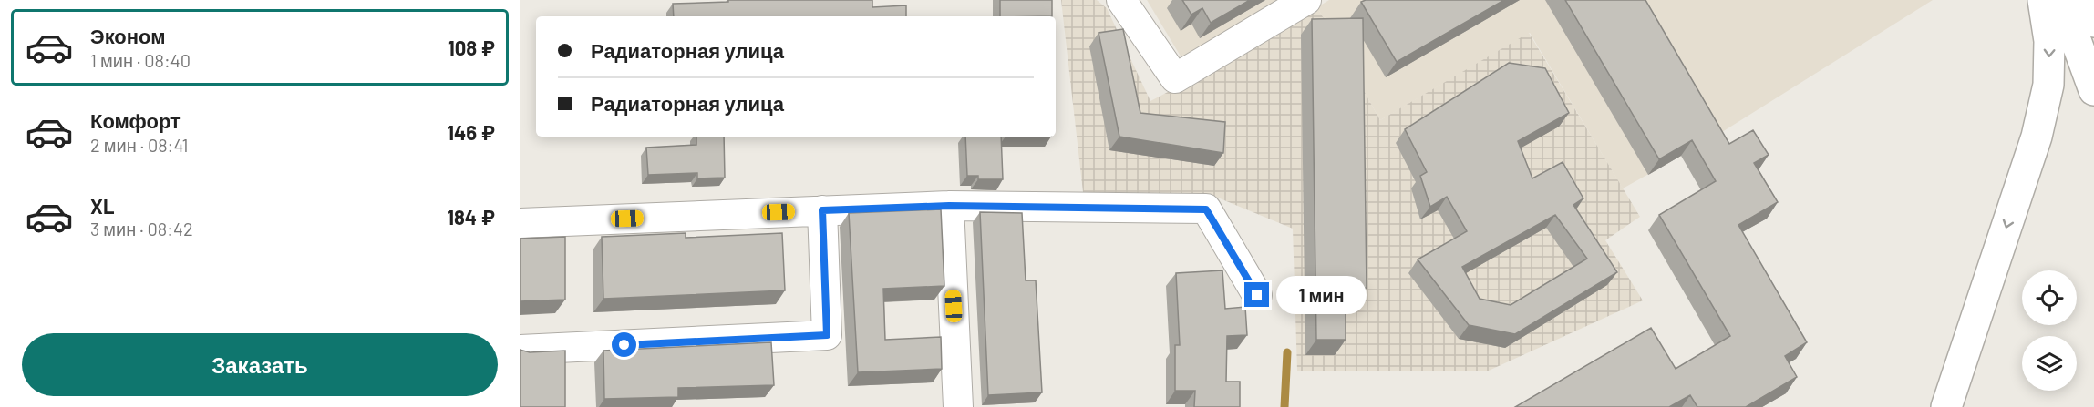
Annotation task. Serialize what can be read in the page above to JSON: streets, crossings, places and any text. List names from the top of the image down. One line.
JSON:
{"page":{"list":[{"name":"Эконом","note":"1 мин · 08:40","value":"108 ₽"},{"name":"Комфорт","note":"2 мин · 08:41","value":"146 ₽"},{"name":"XL","note":"3 мин · 08:42","value":"184 ₽"}],"banner":["Радиаторная улица","Радиаторная улица"],"bubble":"1 мин","buttons":"Заказать"}}
